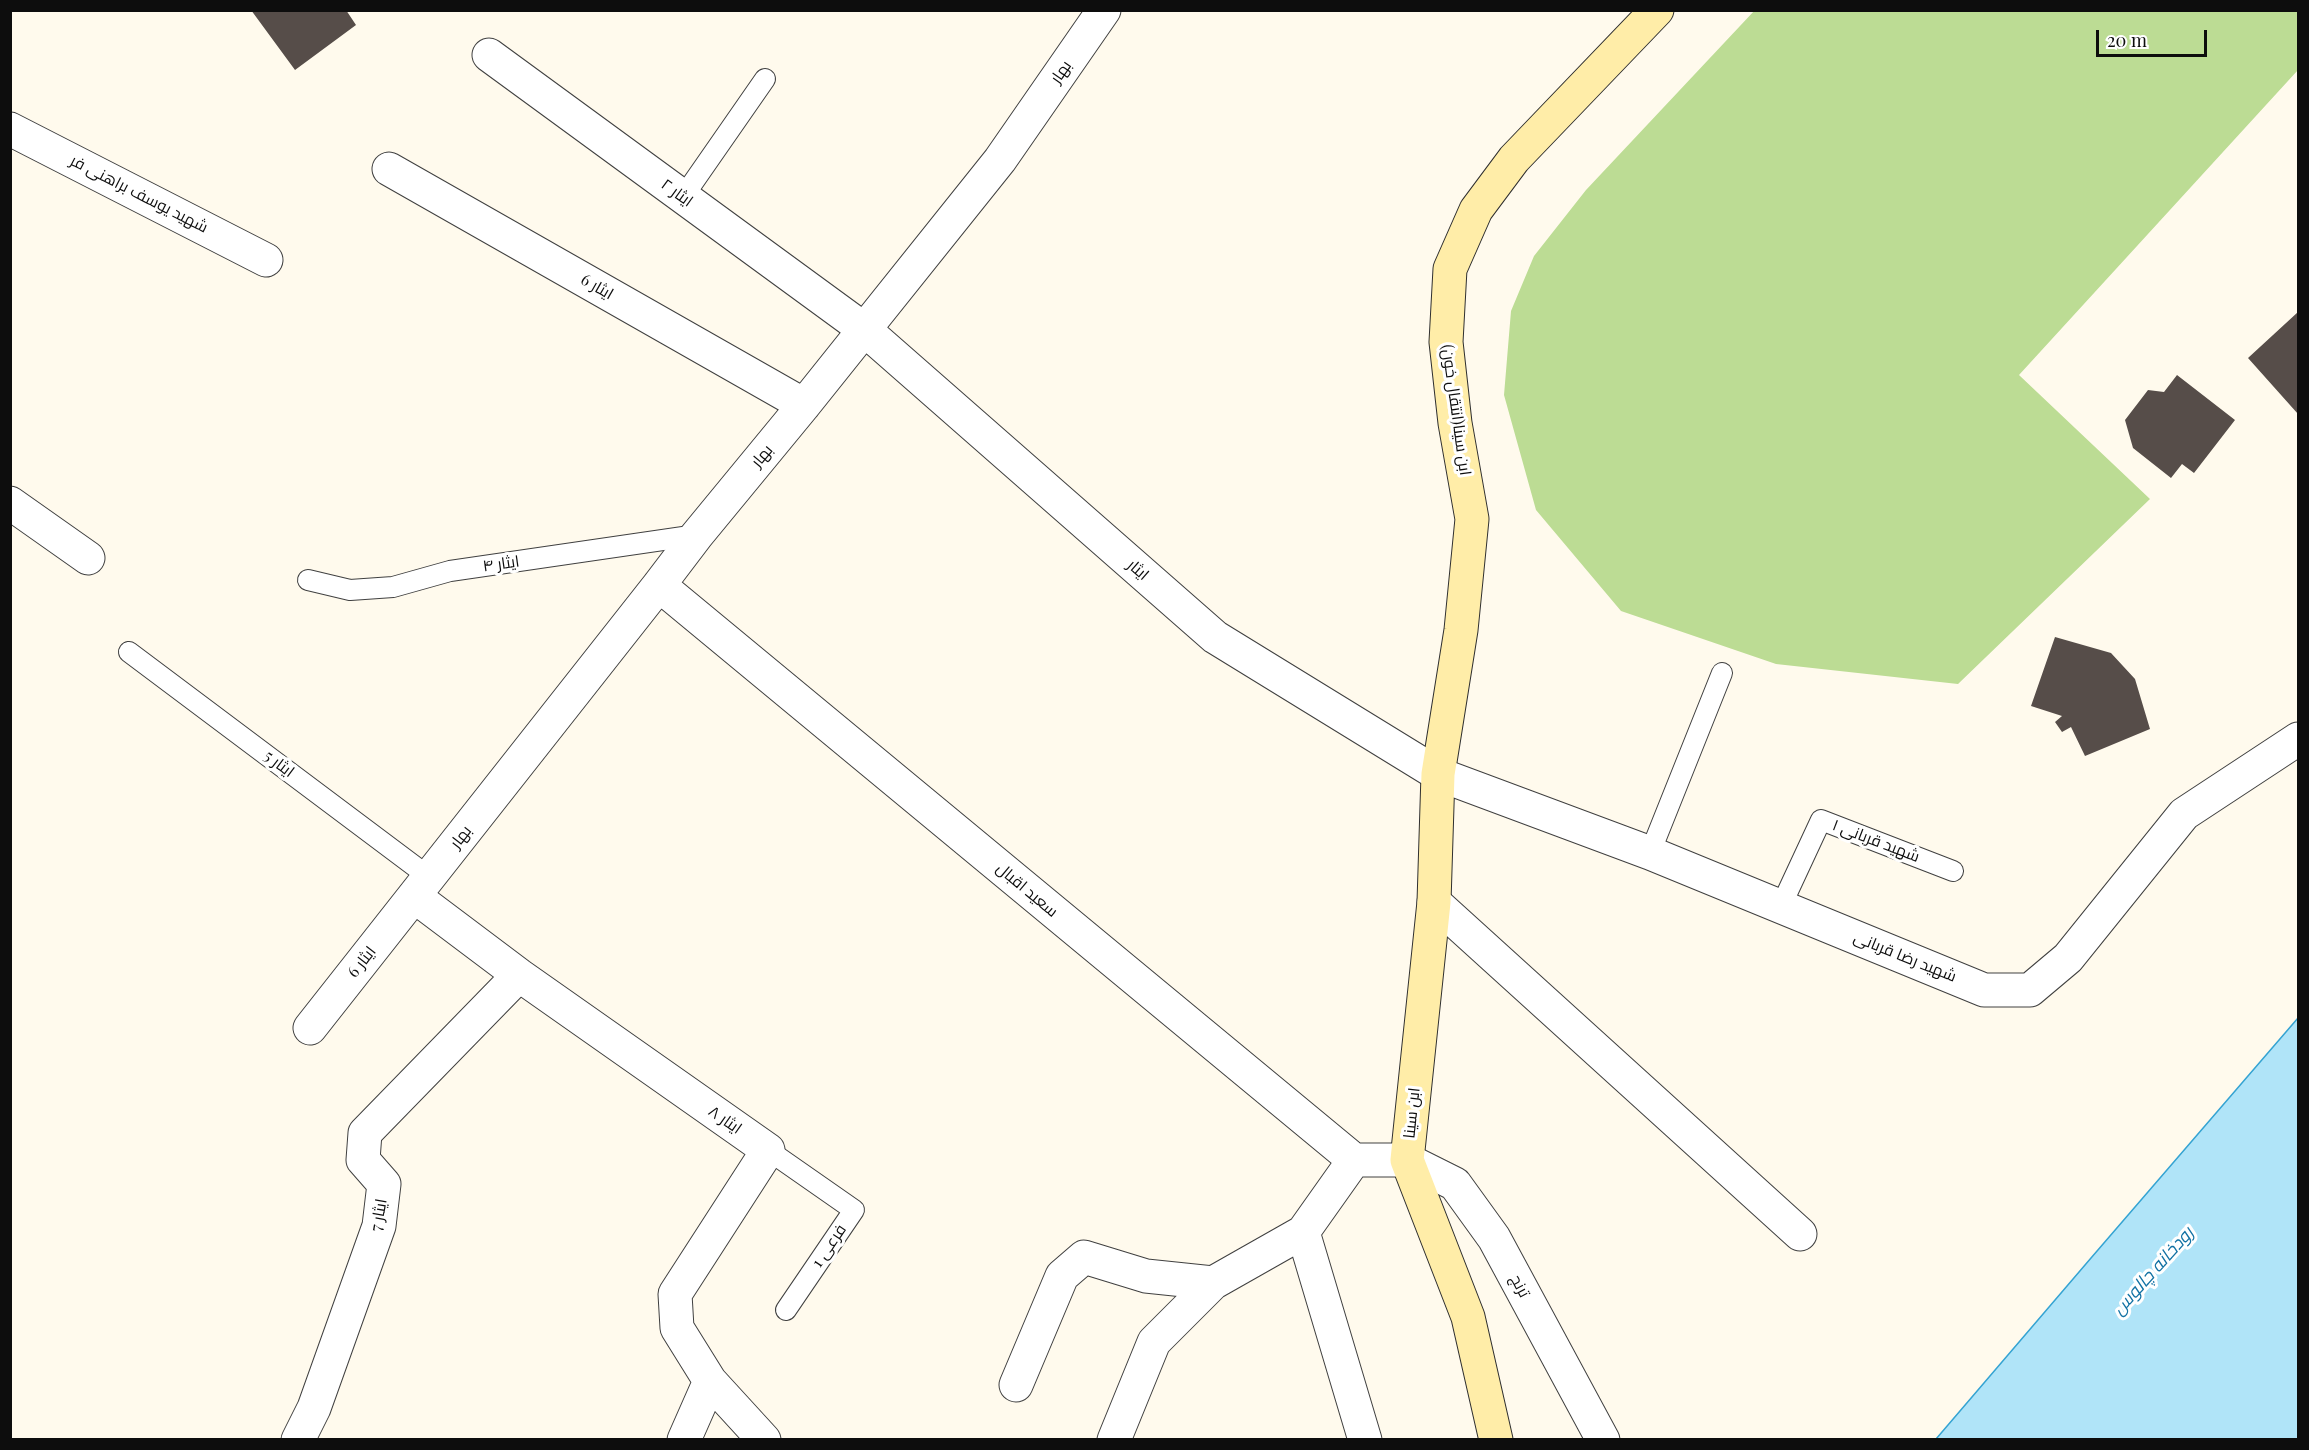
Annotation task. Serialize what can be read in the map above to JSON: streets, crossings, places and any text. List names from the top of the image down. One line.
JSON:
{"streets":{"main road":["ابن سینا(انتقال خون)","ابن سینا"],"street":["بهار","ایثار ۲","شهید یوسف براهنی فر","ایثار 6","ایثار","سعید اقبال","شهید رضا قربانی","ایثار ۸","ایثار 7","ترنج"],"lane":["ایثار ۴","ایثار 5","شهید قربانی ۱","فرعی 1"]},"crossings":[["بهار","ایثار ۲"],["بهار","ایثار 6"],["بهار","ایثار ۴"],["بهار","ایثار"],["بهار","ایثار 5"],["بهار","سعید اقبال"],["بهار","ایثار ۸"],["ایثار ۲","ایثار"],["ایثار 6","ایثار 5"],["ایثار 6","ایثار ۸"],["ابن سینا(انتقال خون)","ایثار"],["ابن سینا(انتقال خون)","شهید رضا قربانی"],["ابن سینا(انتقال خون)","ابن سینا"],["ایثار","شهید رضا قربانی"],["ایثار","ابن سینا"],["ایثار 5","ایثار ۸"],["شهید قربانی ۱","شهید رضا قربانی"],["شهید رضا قربانی","ابن سینا"],["ابن سینا","ترنج"],["ایثار ۸","ایثار 7"],["ایثار ۸","فرعی 1"]],"water":["رودخانه چالوس"],"scale_bar":"20 m"}
